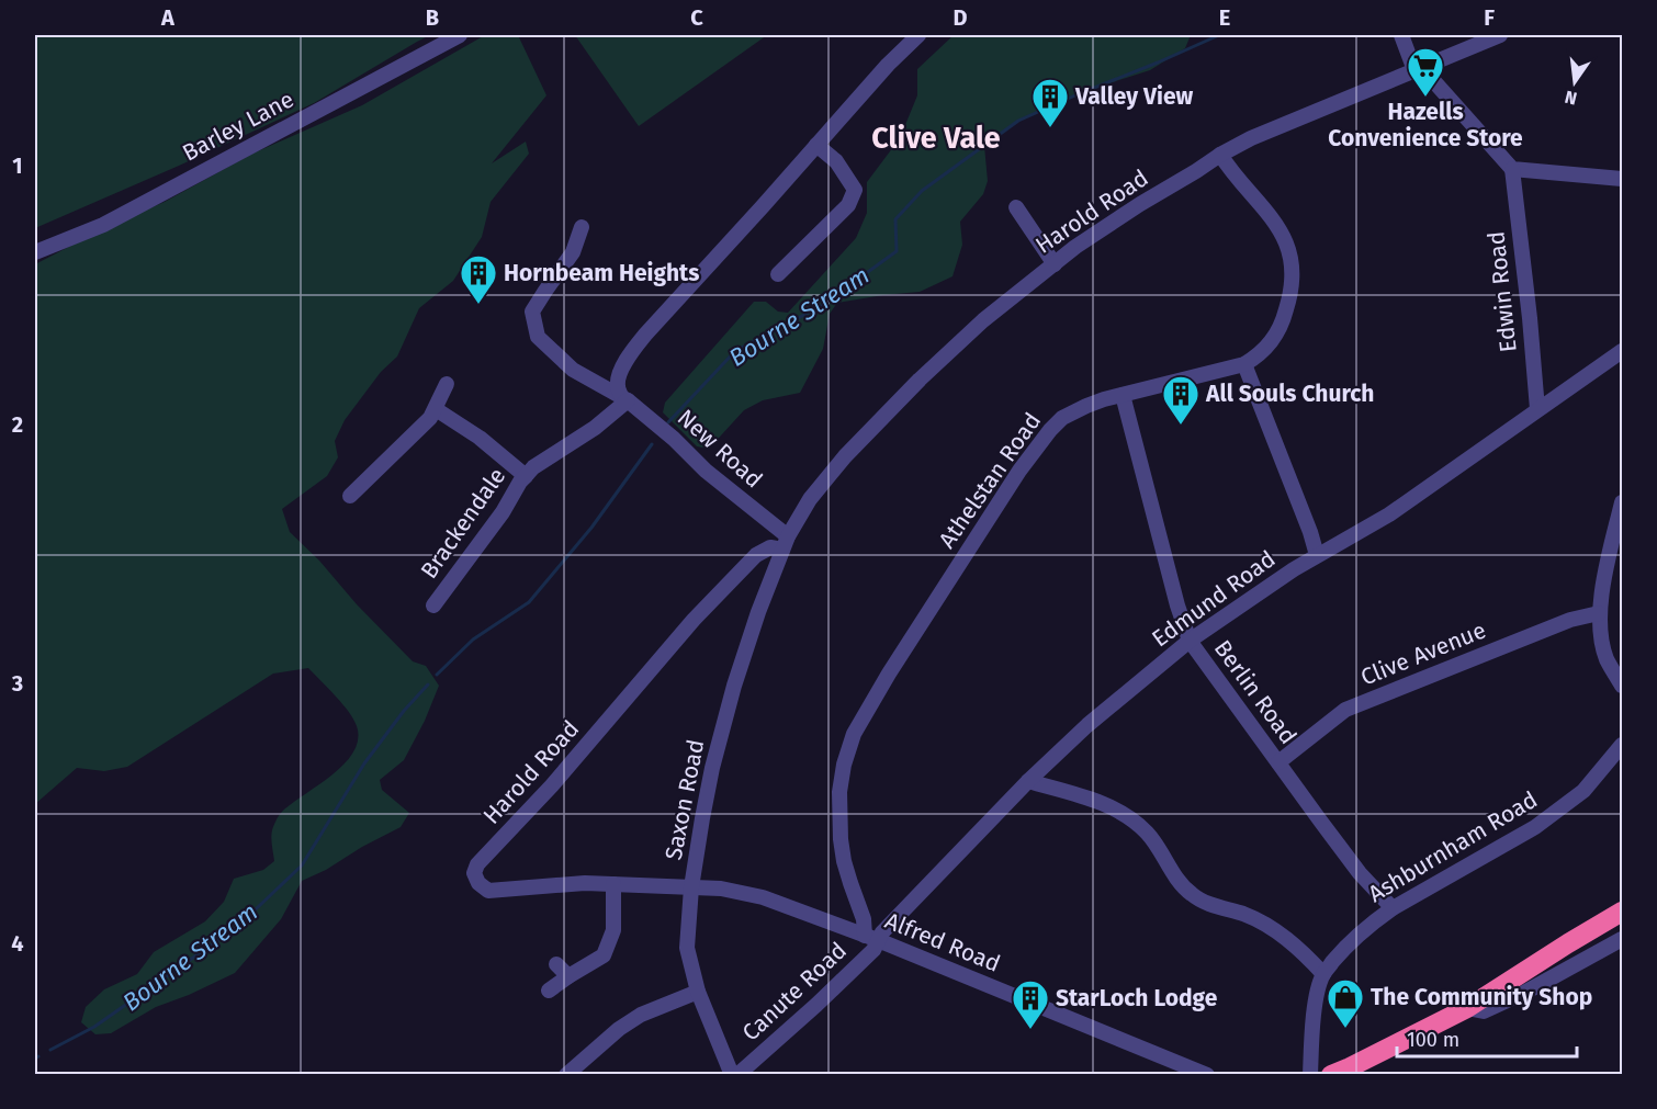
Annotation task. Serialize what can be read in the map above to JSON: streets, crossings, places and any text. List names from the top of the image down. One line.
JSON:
{"streets":{"street":["Barley Lane","Harold Road","Edwin Road","New Road","Athelstan Road","Brackendale","Edmund Road","Clive Avenue","Berlin Road","Saxon Road","Ashburnham Road","Alfred Road","Canute Road"]},"crossings":[["Harold Road","New Road"],["Harold Road","Athelstan Road"],["Harold Road","Saxon Road"],["Harold Road","Alfred Road"],["Edwin Road","Edmund Road"],["New Road","Brackendale"],["New Road","Saxon Road"],["Athelstan Road","Edmund Road"],["Athelstan Road","Berlin Road"],["Athelstan Road","Alfred Road"],["Athelstan Road","Canute Road"],["Edmund Road","Berlin Road"],["Edmund Road","Alfred Road"],["Edmund Road","Canute Road"],["Clive Avenue","Berlin Road"],["Berlin Road","Ashburnham Road"],["Saxon Road","Alfred Road"],["Alfred Road","Canute Road"]],"districts":["Clive Vale"],"water":["Bourne Stream"],"places":{"supermarket":["Hazells Convenience Store"],"building":["Valley View","Hornbeam Heights","All Souls Church","StarLoch Lodge"],"shop":["The Community Shop"]},"scale_bar":"100 m","north":"bottom","grid":{"columns":["A","B","C","D","E","F"],"rows":["1","2","3","4"]}}
